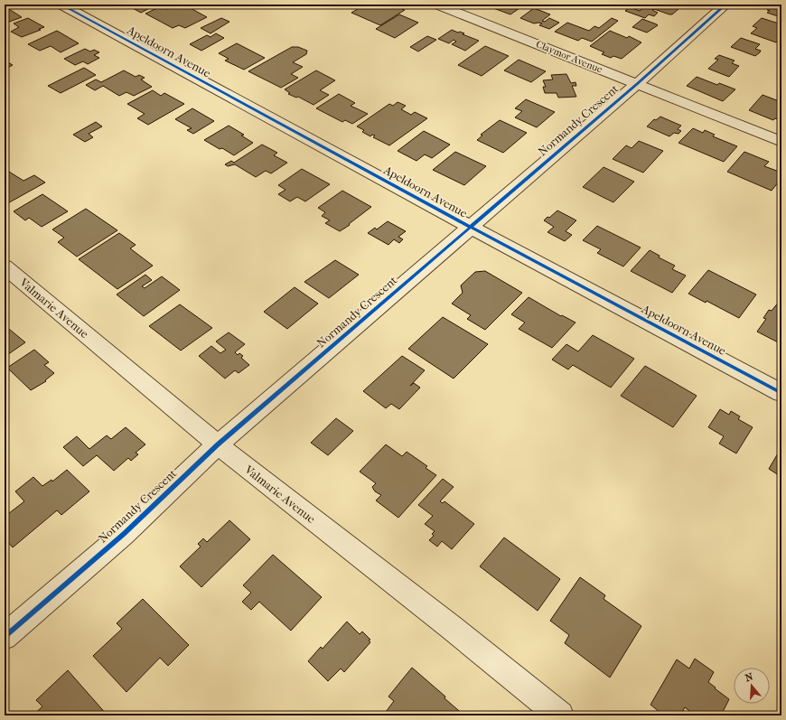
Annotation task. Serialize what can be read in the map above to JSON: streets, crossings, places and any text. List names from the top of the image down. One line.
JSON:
{"streets":{"street":["Apeldoorn Avenue","Claymor Avenue","Normandy Crescent","Valmarie Avenue"]},"crossings":[["Apeldoorn Avenue","Normandy Crescent"],["Claymor Avenue","Normandy Crescent"],["Normandy Crescent","Valmarie Avenue"]],"north":"top"}
